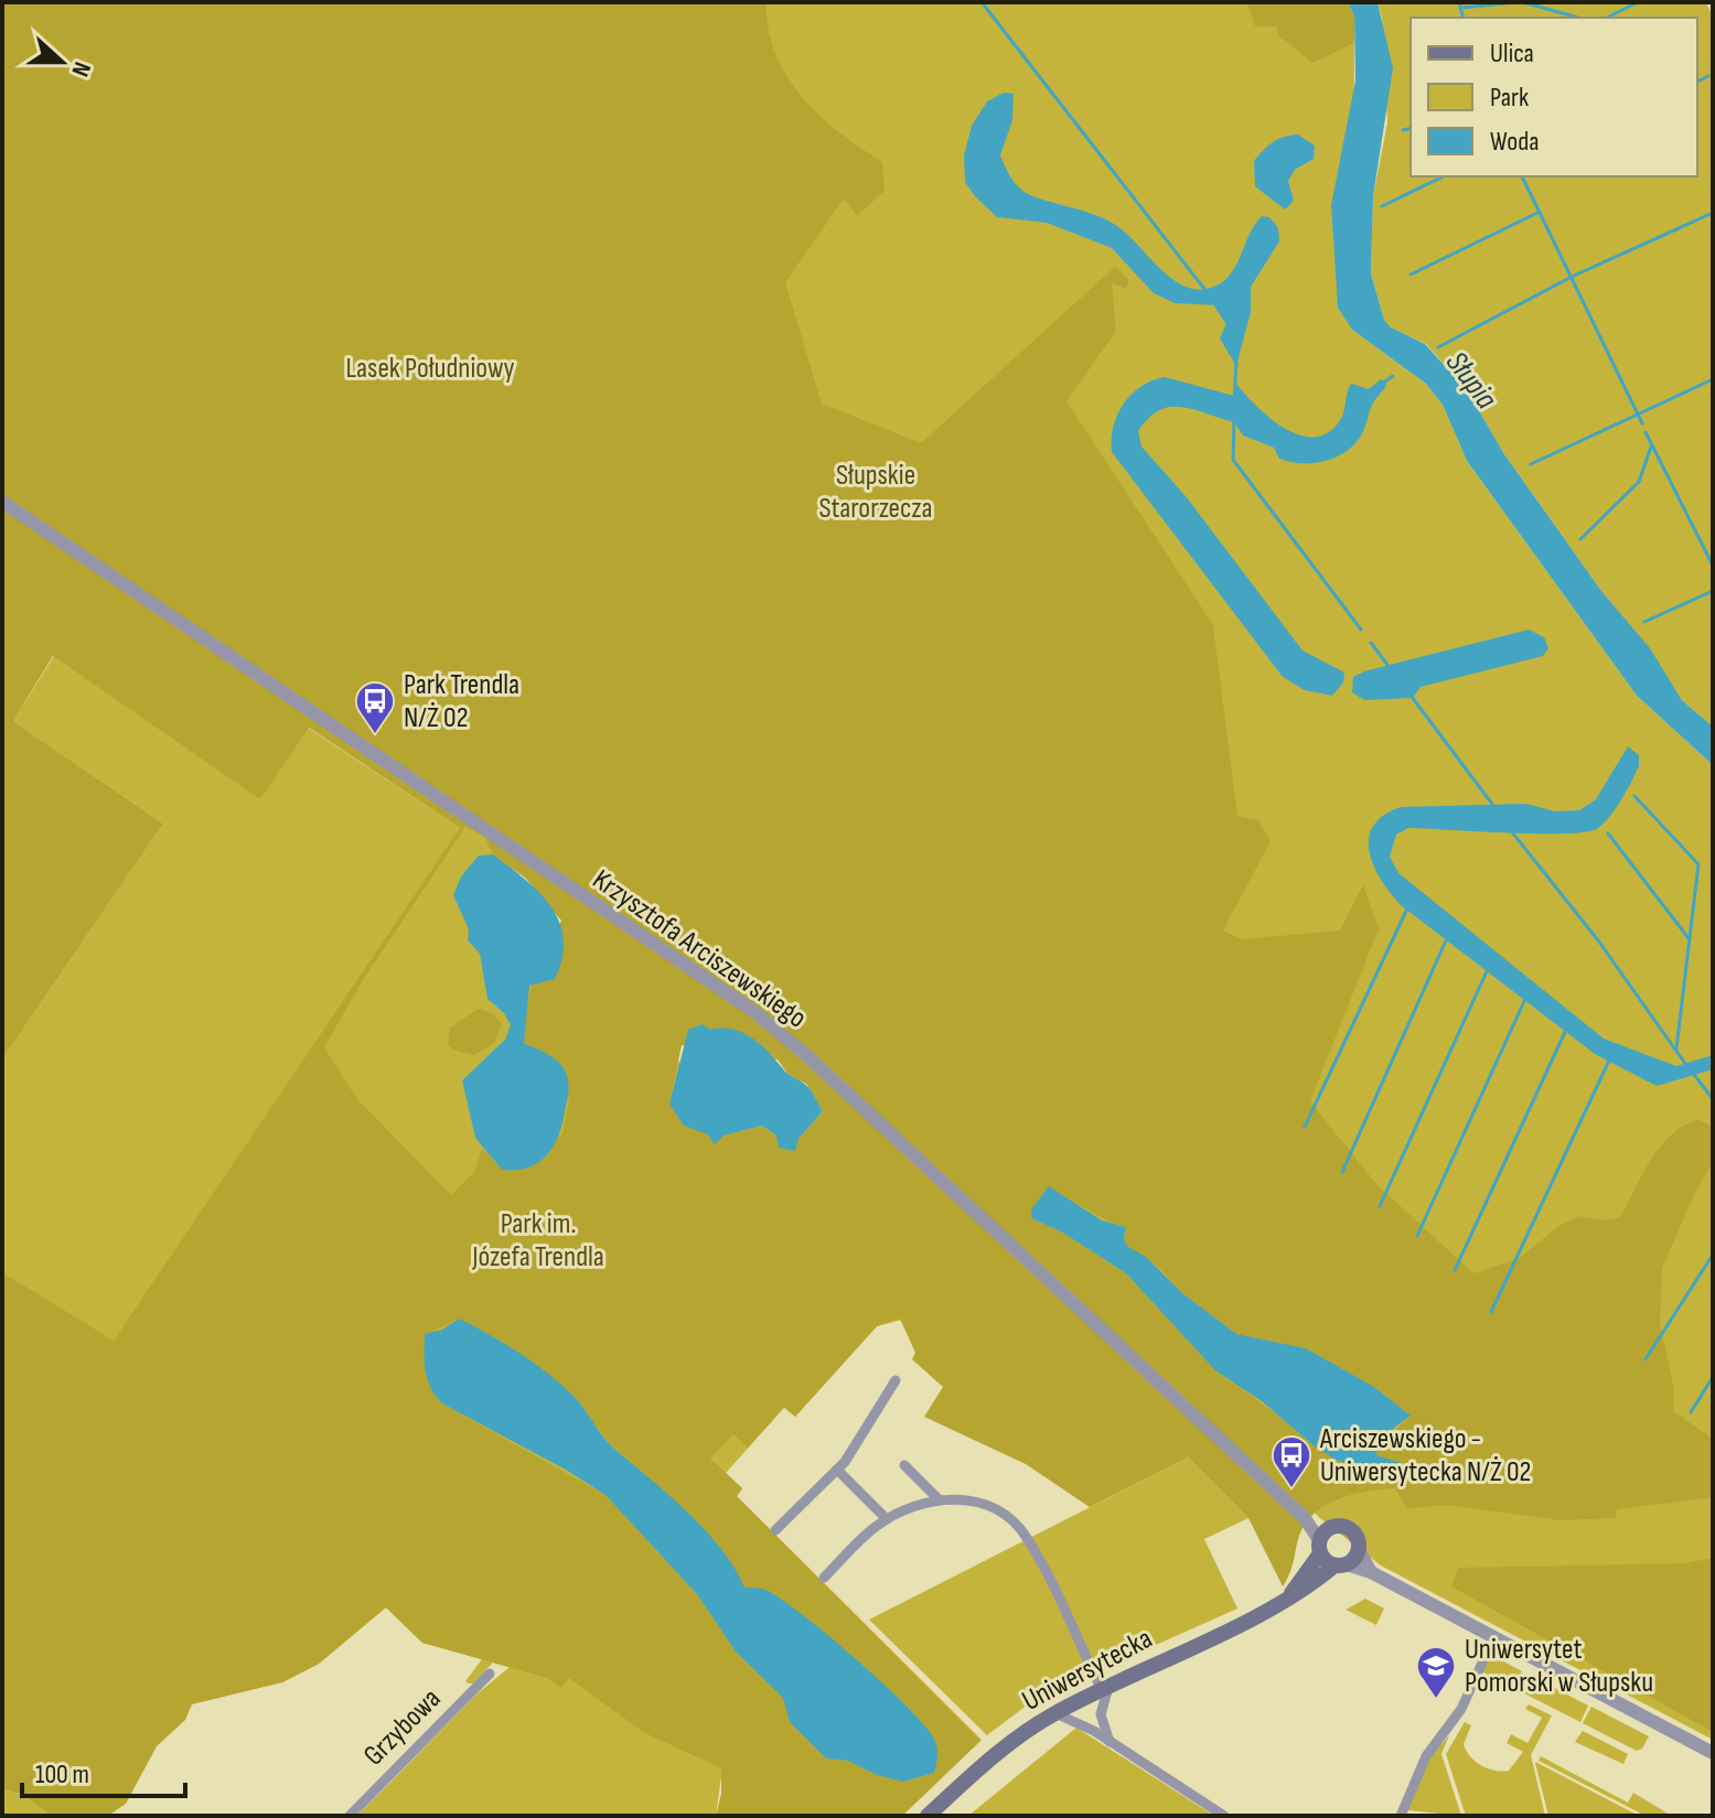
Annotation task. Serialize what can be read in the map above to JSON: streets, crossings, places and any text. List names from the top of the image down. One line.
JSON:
{"streets":{"main road":["Uniwersytecka"],"street":["Krzysztofa Arciszewskiego","Grzybowa"]},"crossings":[["Krzysztofa Arciszewskiego","Uniwersytecka"]],"water":["Słupia"],"parks":["Lasek Południowy","Słupskie Starorzecza","Park im. Józefa Trendla"],"places":{"bus stop":["Park Trendla N/Ż 02","Arciszewskiego - Uniwersytecka N/Ż 02"],"school or university":["Uniwersytet Pomorski w Słupsku"]},"legend":["Ulica","Park","Woda"],"scale_bar":"100 m","north":"right"}
